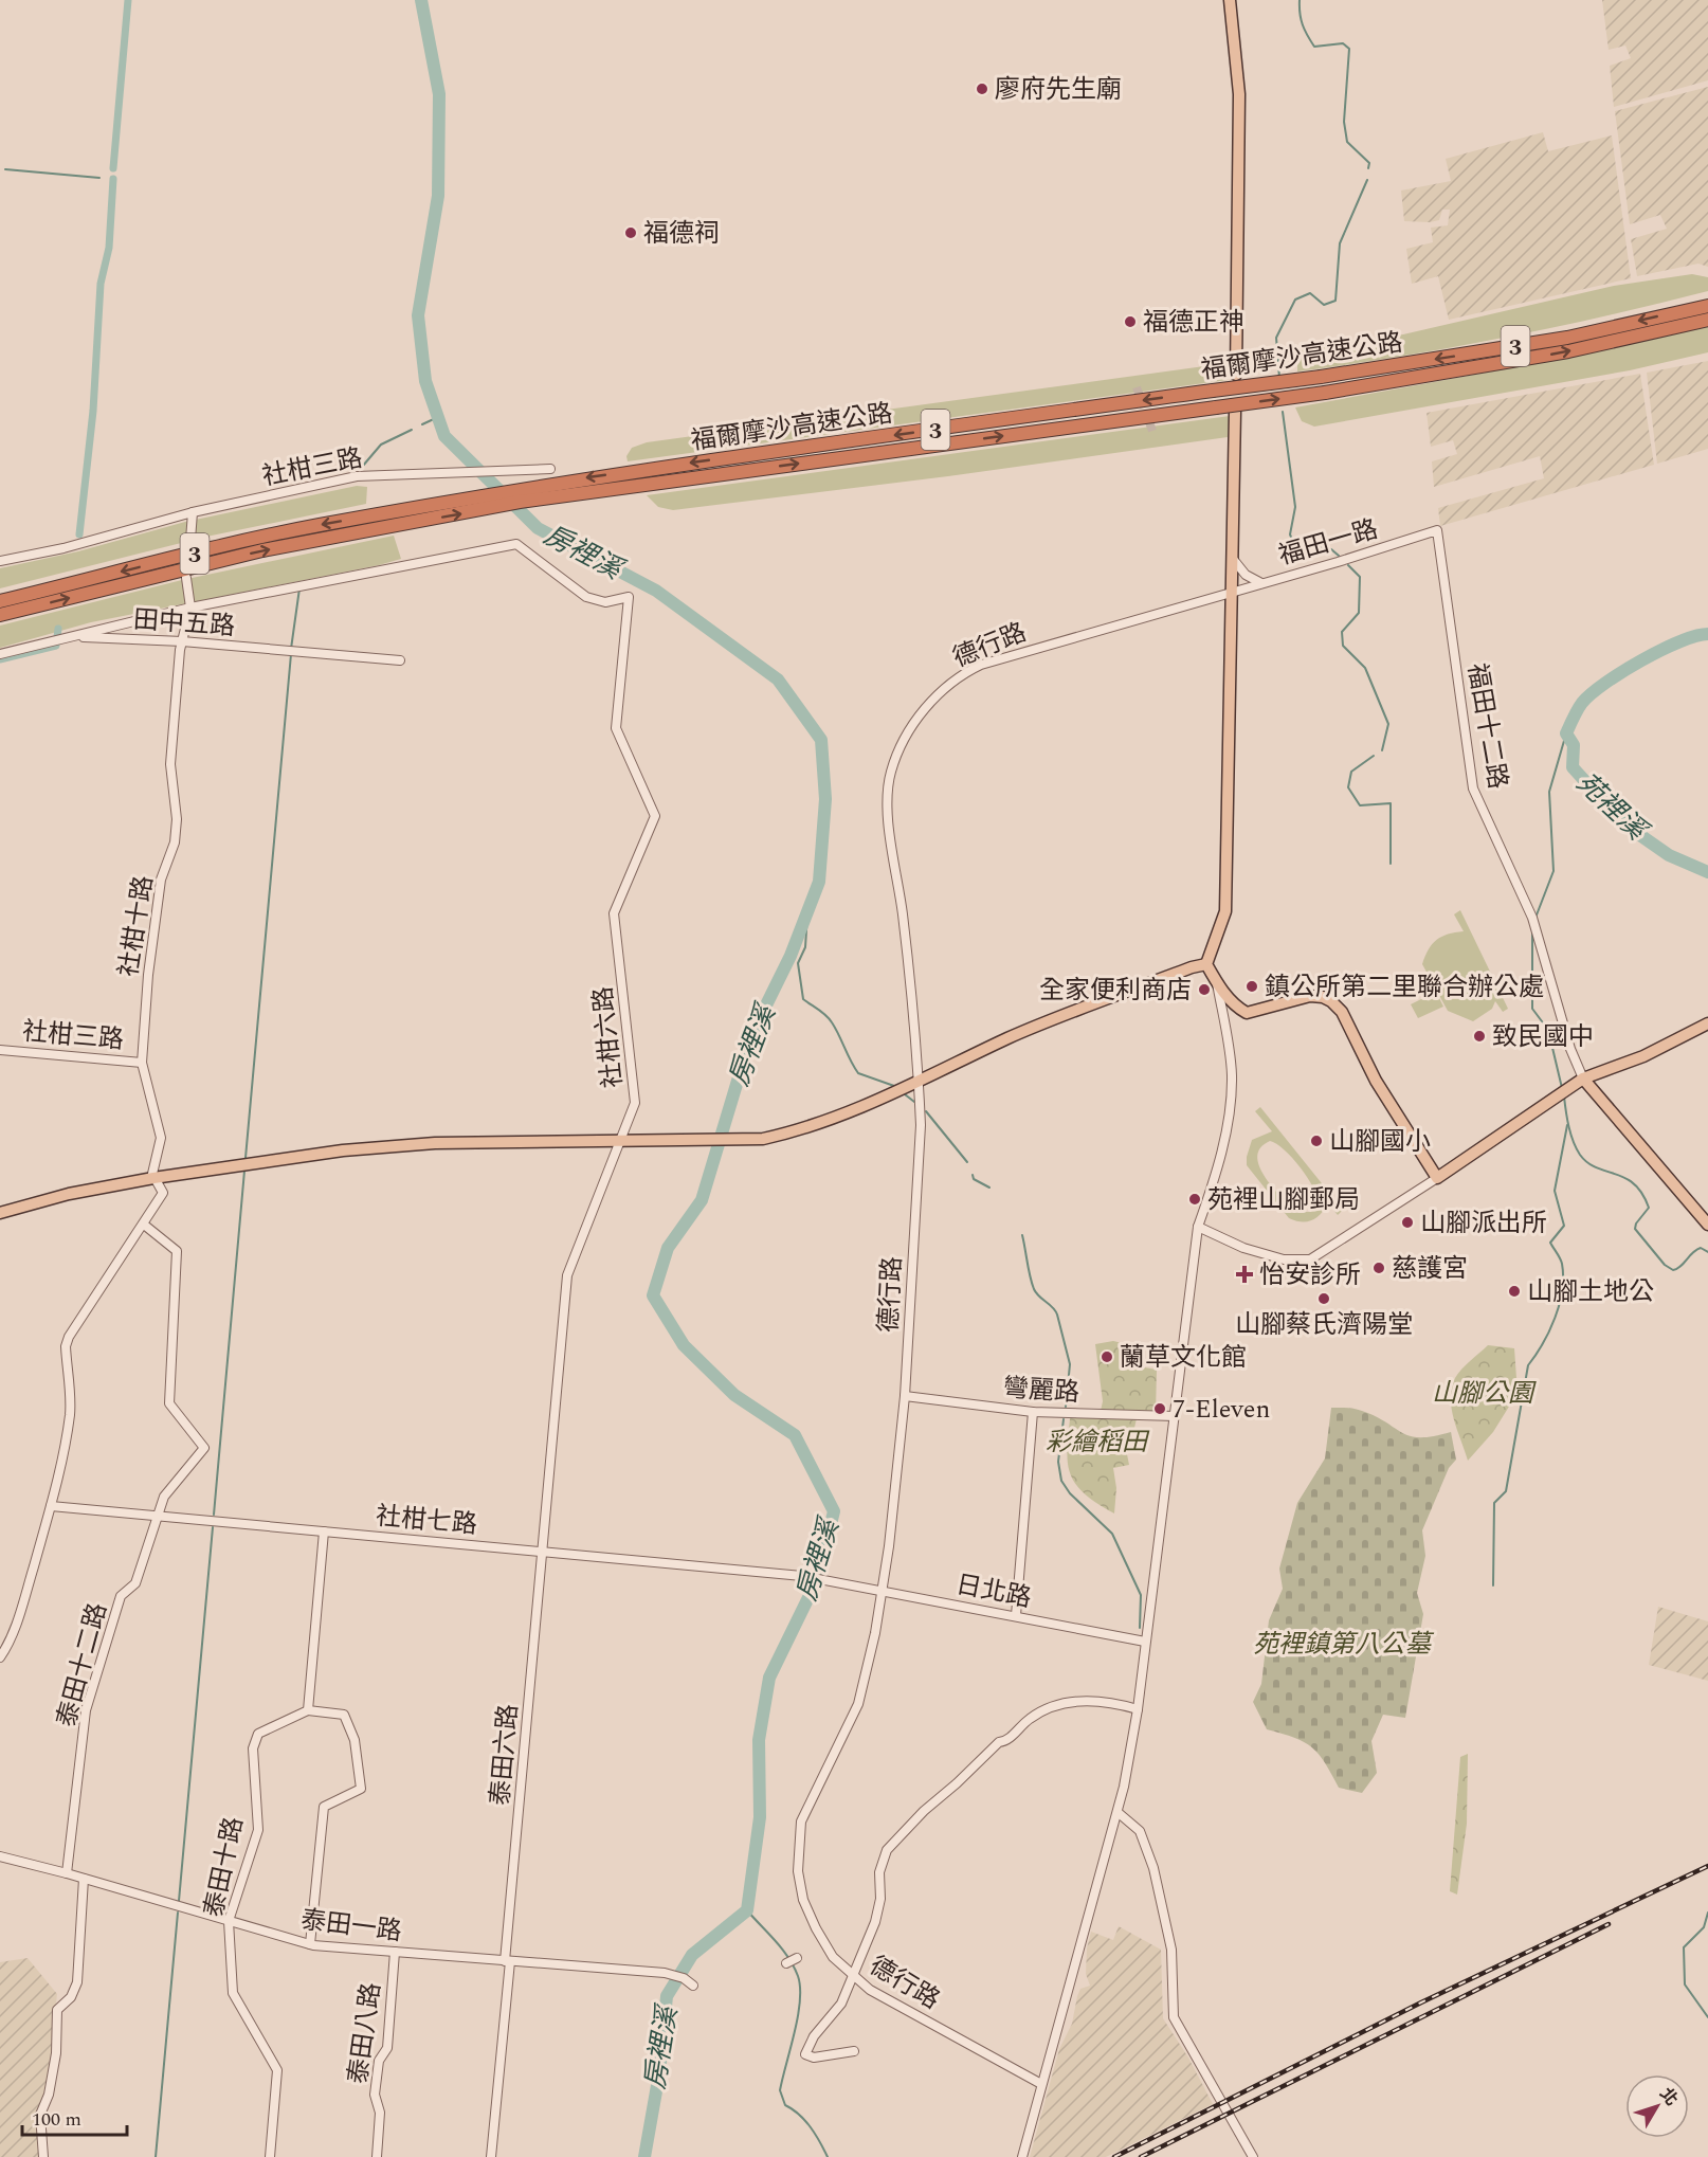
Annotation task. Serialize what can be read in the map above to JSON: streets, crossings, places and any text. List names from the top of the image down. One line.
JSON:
{"streets":{"highway":["3","福爾摩沙高速公路"],"street":["社柑三路","福田一路","田中五路","德行路","福田十二路","社柑十路","社柑六路","彎麗路","社柑七路","日北路","泰田十二路","泰田六路","泰田十路","泰田一路","泰田八路"]},"crossings":[["社柑三路","社柑十路"],["福田一路","德行路"],["福田一路","福田十二路"],["田中五路","社柑十路"],["德行路","彎麗路"],["德行路","日北路"],["社柑十路","社柑六路"],["社柑六路","社柑七路"],["社柑六路","泰田六路"],["社柑七路","日北路"],["社柑七路","泰田十二路"],["社柑七路","泰田六路"],["泰田十二路","泰田一路"],["泰田六路","泰田一路"],["泰田十路","泰田一路"],["泰田一路","泰田八路"]],"water":["房裡溪","苑裡溪"],"parks":["山腳公園","彩繪稻田","苑裡鎮第八公墓"],"places":{"other":["廖府先生廟","福德祠","福德正神","鎮公所第二里聯合辦公處","全家便利商店","致民國中","山腳國小","苑裡山腳郵局","山腳派出所","慈護宮","山腳土地公","山腳蔡氏濟陽堂","蘭草文化館","7-Eleven"],"health":["怡安診所"]},"scale_bar":"100 m","north":"top right"}
